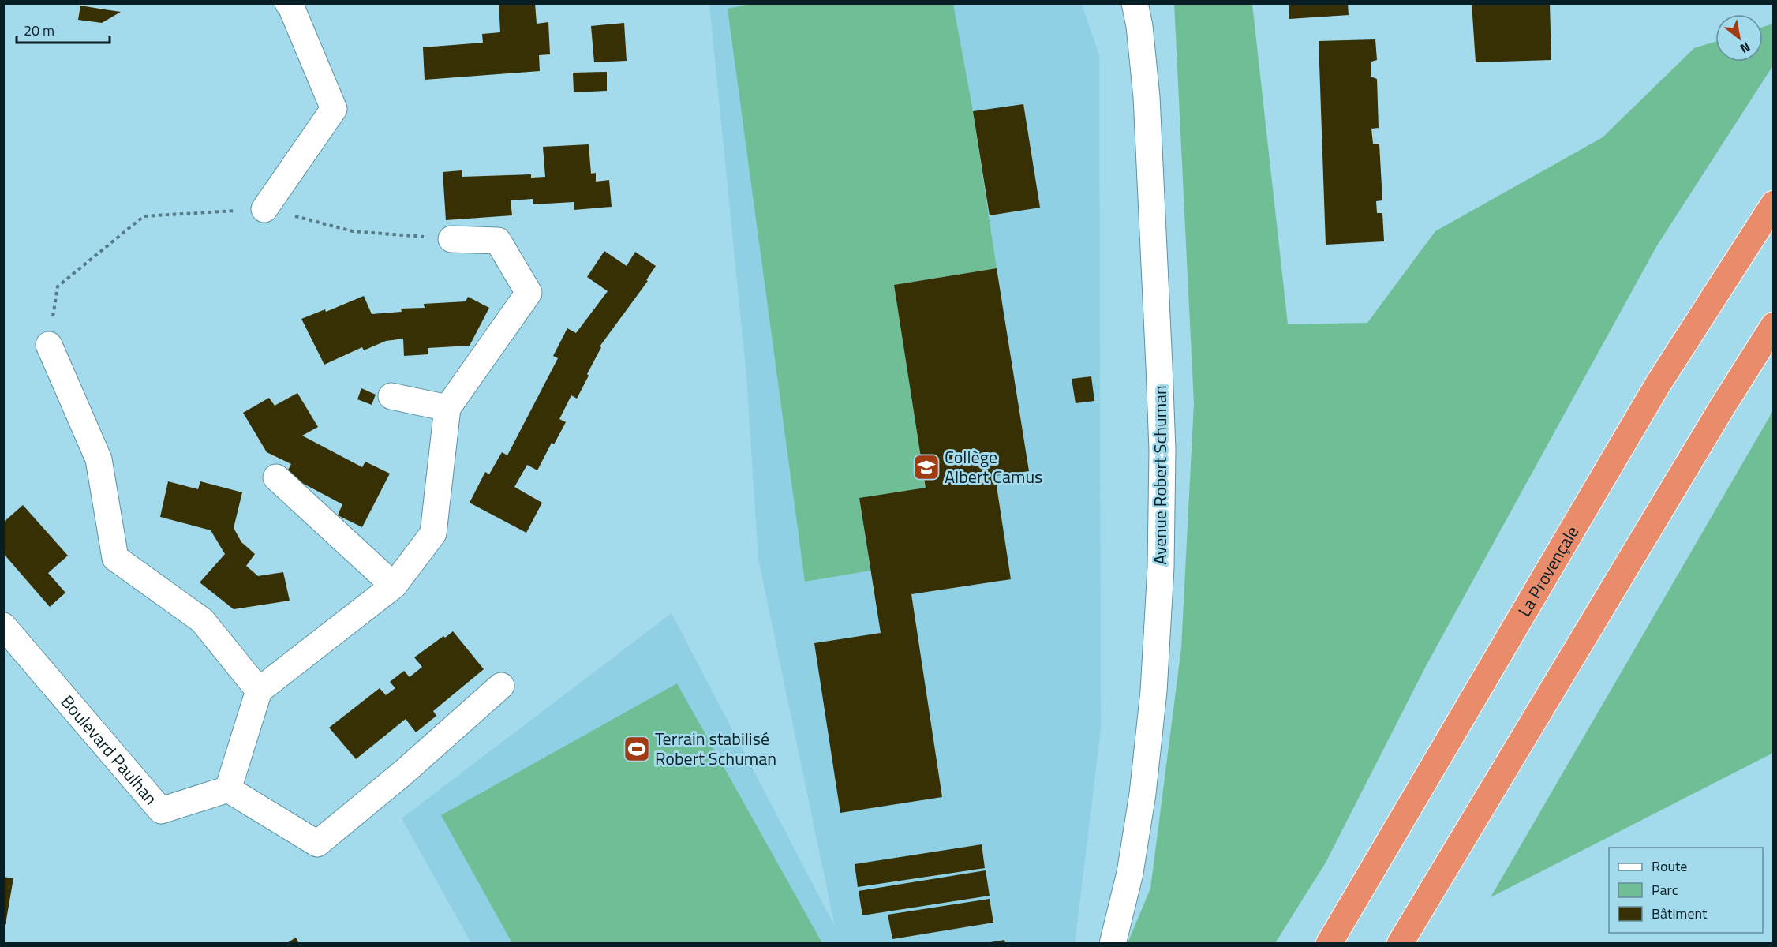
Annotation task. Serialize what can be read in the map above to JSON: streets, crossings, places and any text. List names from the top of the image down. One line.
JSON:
{"streets":{"highway":["La Provençale"],"street":["Avenue Robert Schuman","Boulevard Paulhan"]},"places":{"school or university":["Collège Albert Camus"],"sports":["Terrain stabilisé Robert Schuman"]},"legend":["Route","Parc","Bâtiment"],"scale_bar":"20 m","north":"bottom right"}
